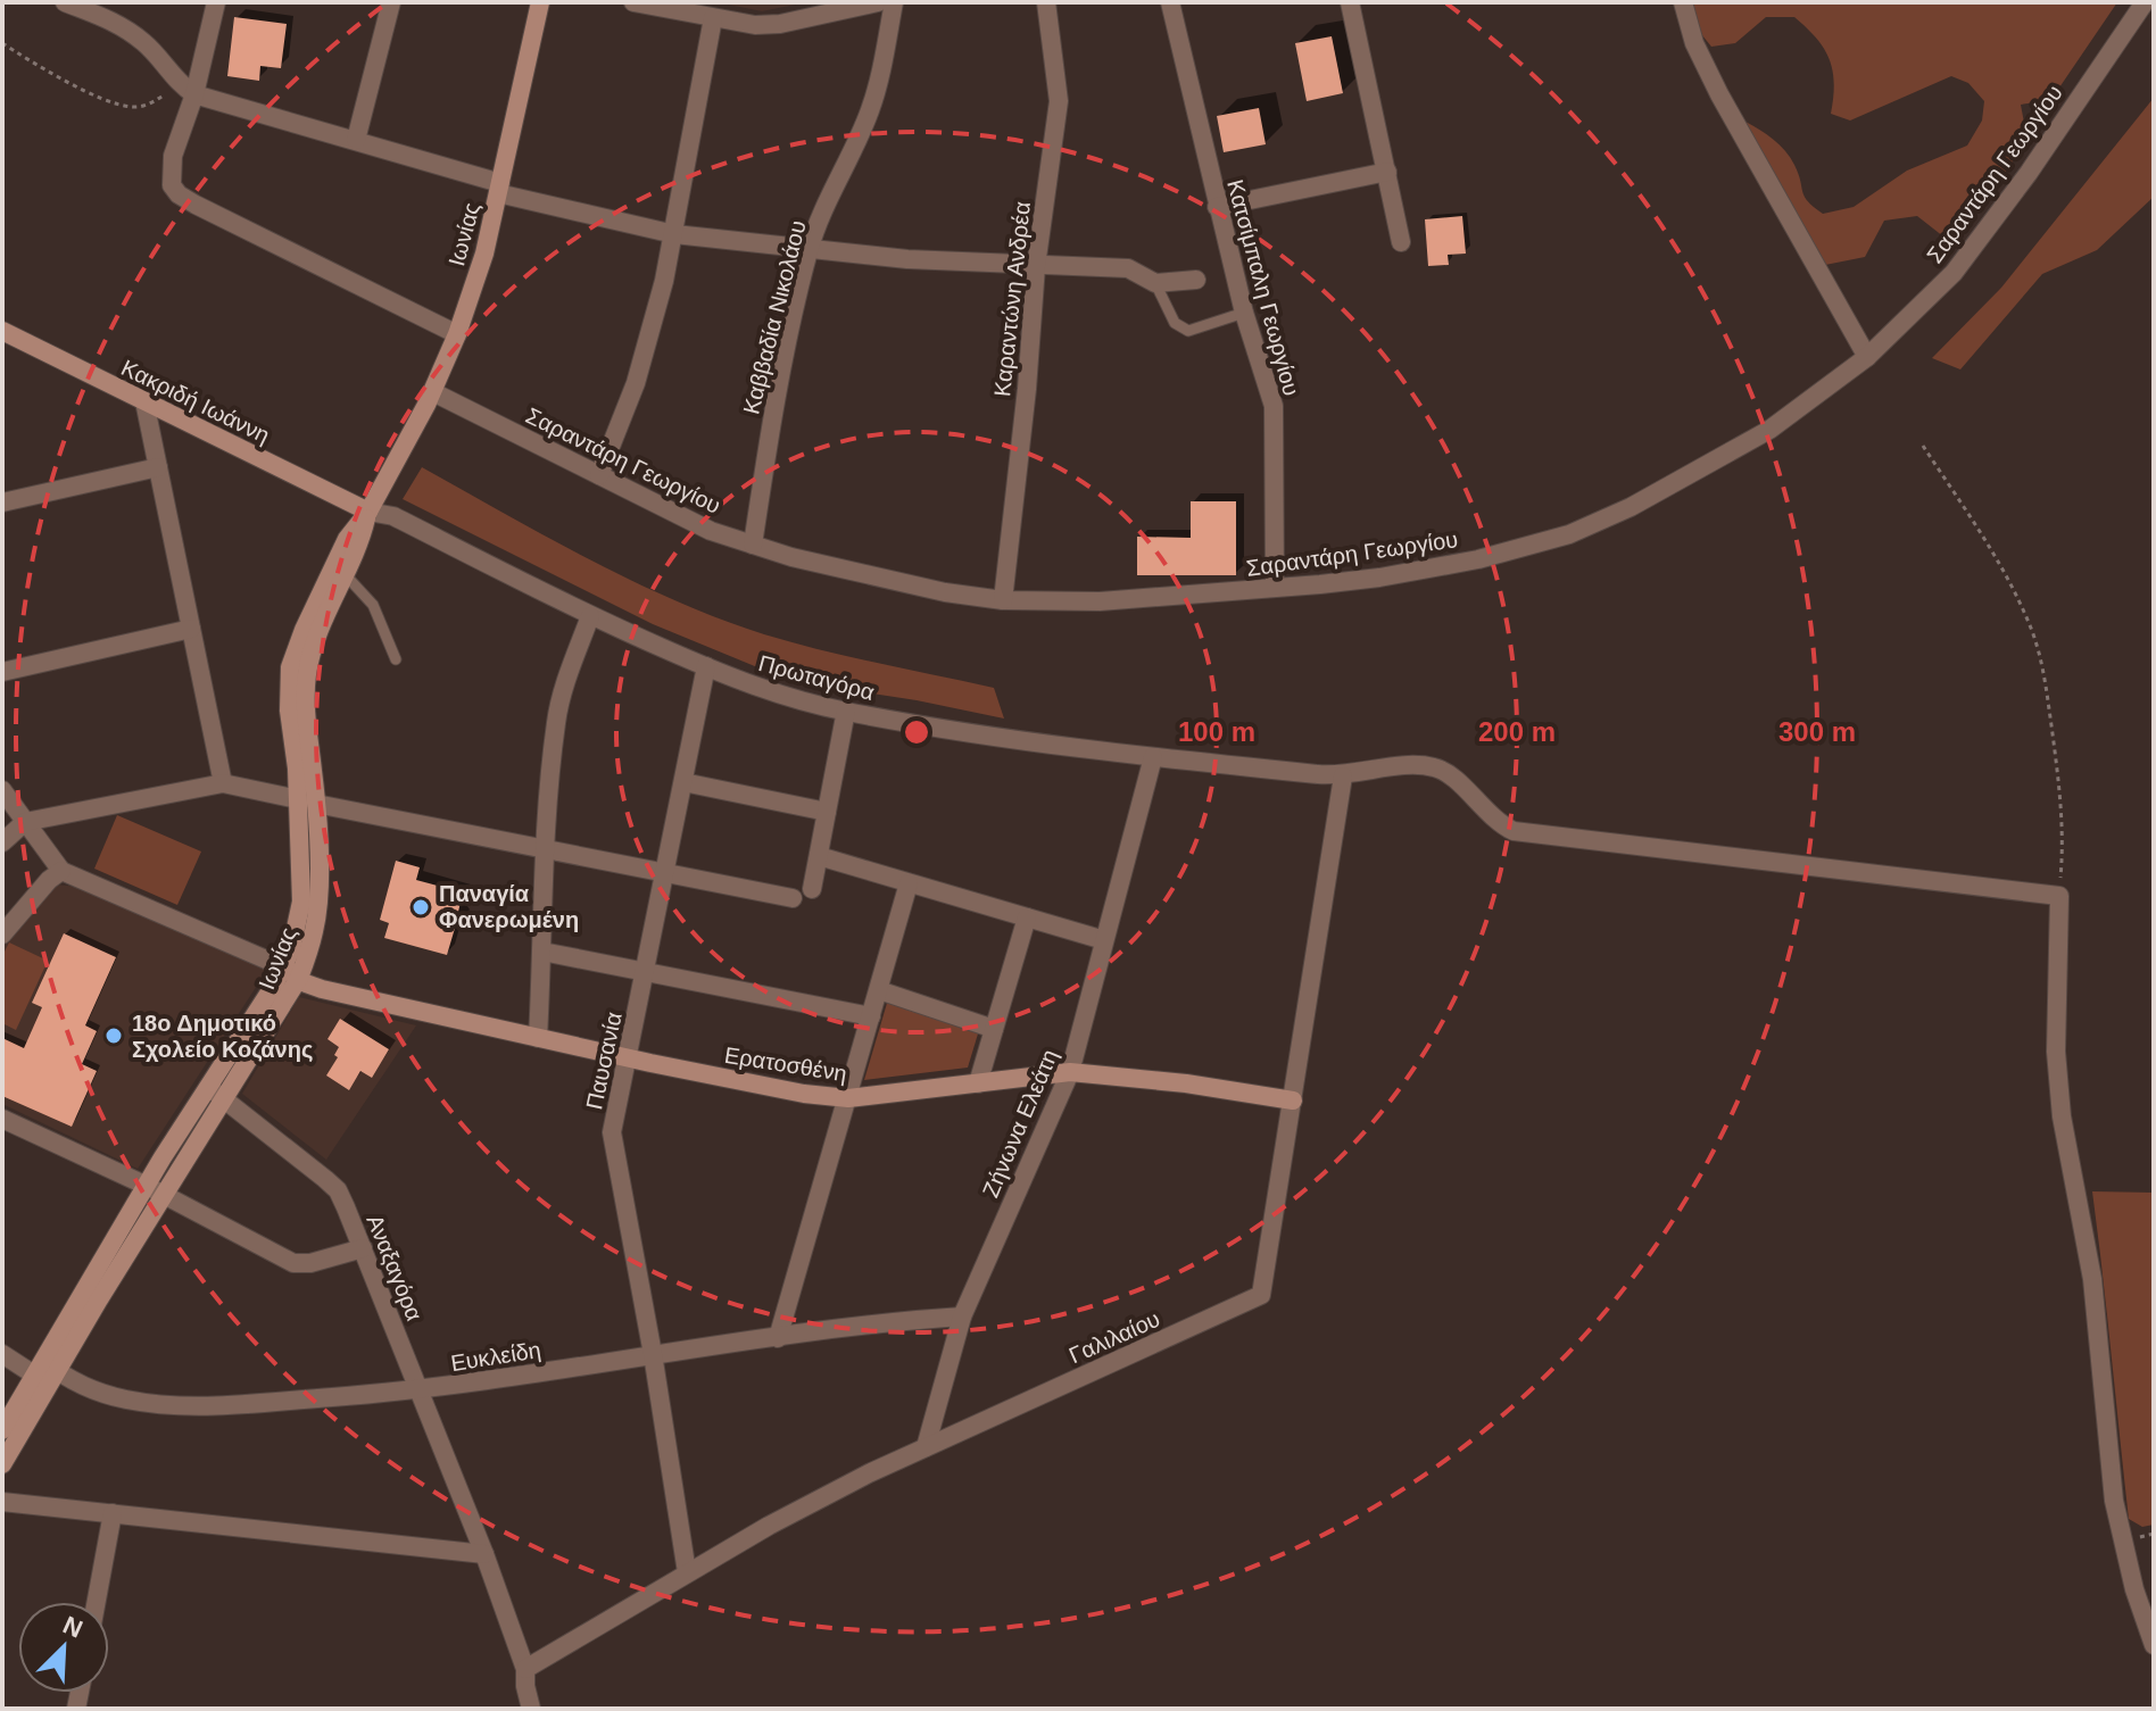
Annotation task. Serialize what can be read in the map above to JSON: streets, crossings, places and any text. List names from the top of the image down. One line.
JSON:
{"streets":{"main road":["Ιωνίας","Κακριδή Ιωάννη","Ερατοσθένη"],"street":["Σαραντάρη Γεωργίου","Κατσίμπαλη Γεωργίου","Καραντώνη Ανδρέα","Καββαδία Νικολάου","Πρωταγόρα","Παυσανία","Ζήνωνα Ελεάτη","Αναξαγόρα","Γαλιλαίου","Ευκλείδη"]},"crossings":[["Σαραντάρη Γεωργίου","Ιωνίας"],["Σαραντάρη Γεωργίου","Κατσίμπαλη Γεωργίου"],["Σαραντάρη Γεωργίου","Καραντώνη Ανδρέα"],["Σαραντάρη Γεωργίου","Καββαδία Νικολάου"],["Ιωνίας","Κακριδή Ιωάννη"],["Ιωνίας","Πρωταγόρα"],["Ιωνίας","Ερατοσθένη"],["Ιωνίας","Αναξαγόρα"],["Ιωνίας","Ευκλείδη"],["Κακριδή Ιωάννη","Πρωταγόρα"],["Πρωταγόρα","Παυσανία"],["Πρωταγόρα","Ζήνωνα Ελεάτη"],["Πρωταγόρα","Γαλιλαίου"],["Παυσανία","Ερατοσθένη"],["Παυσανία","Γαλιλαίου"],["Παυσανία","Ευκλείδη"],["Ερατοσθένη","Ζήνωνα Ελεάτη"],["Ερατοσθένη","Γαλιλαίου"],["Ζήνωνα Ελεάτη","Γαλιλαίου"],["Ζήνωνα Ελεάτη","Ευκλείδη"],["Αναξαγόρα","Γαλιλαίου"],["Αναξαγόρα","Ευκλείδη"]],"places":["Παναγία Φανερωμένη","18ο Δημοτικό Σχολείο Κοζάνης"],"north":"top right","rings":["100 m","200 m","300 m"]}
